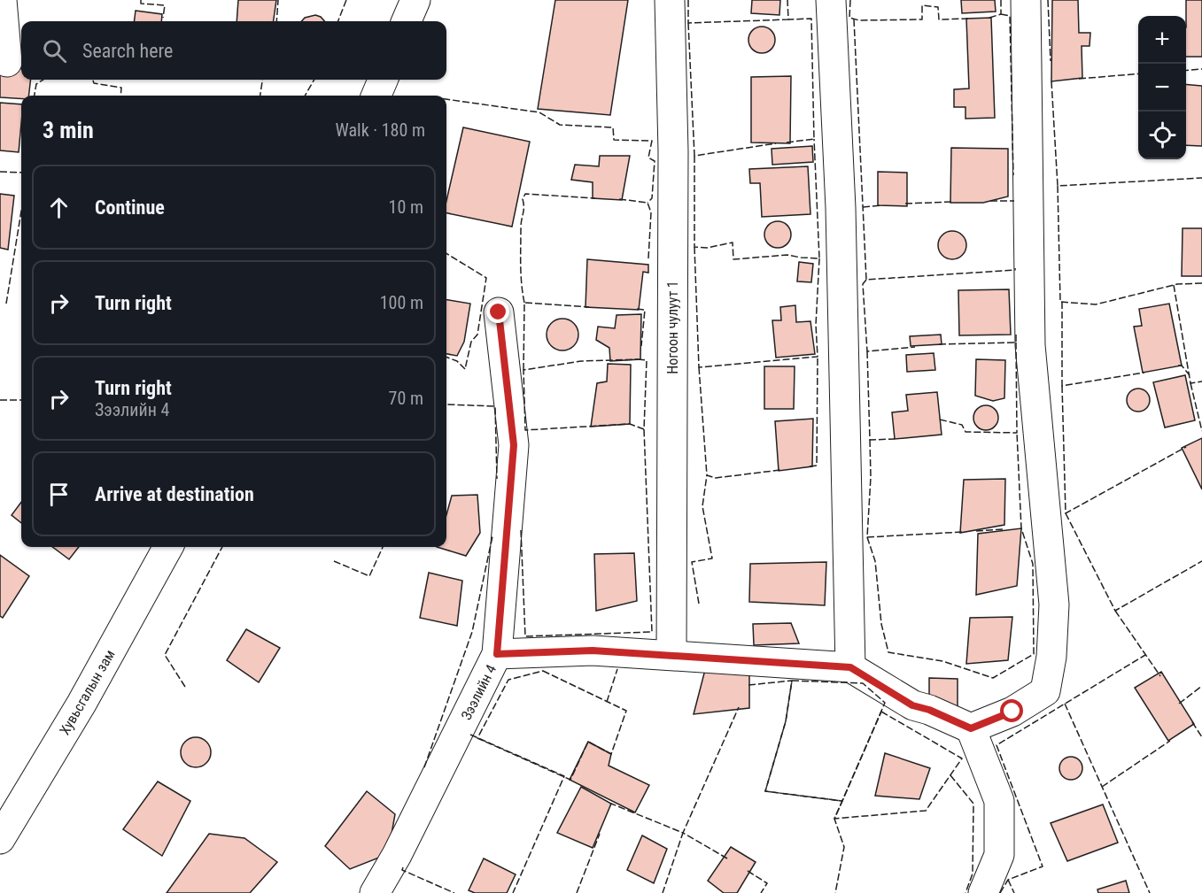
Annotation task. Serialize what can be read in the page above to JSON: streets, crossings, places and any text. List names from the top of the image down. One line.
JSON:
{"streets":{"street":["Ногоон чулуут 1","Хувьсгалын зам","Зээлийн 4"]},"page":{"map_buttons":["+","−"],"search":"Search here","heading":["3 min","Walk · 180 m"],"list":[["Continue","10 m"],["Turn right","100 m"],["Turn right","Зээлийн 4","70 m"],"Arrive at destination"]}}
